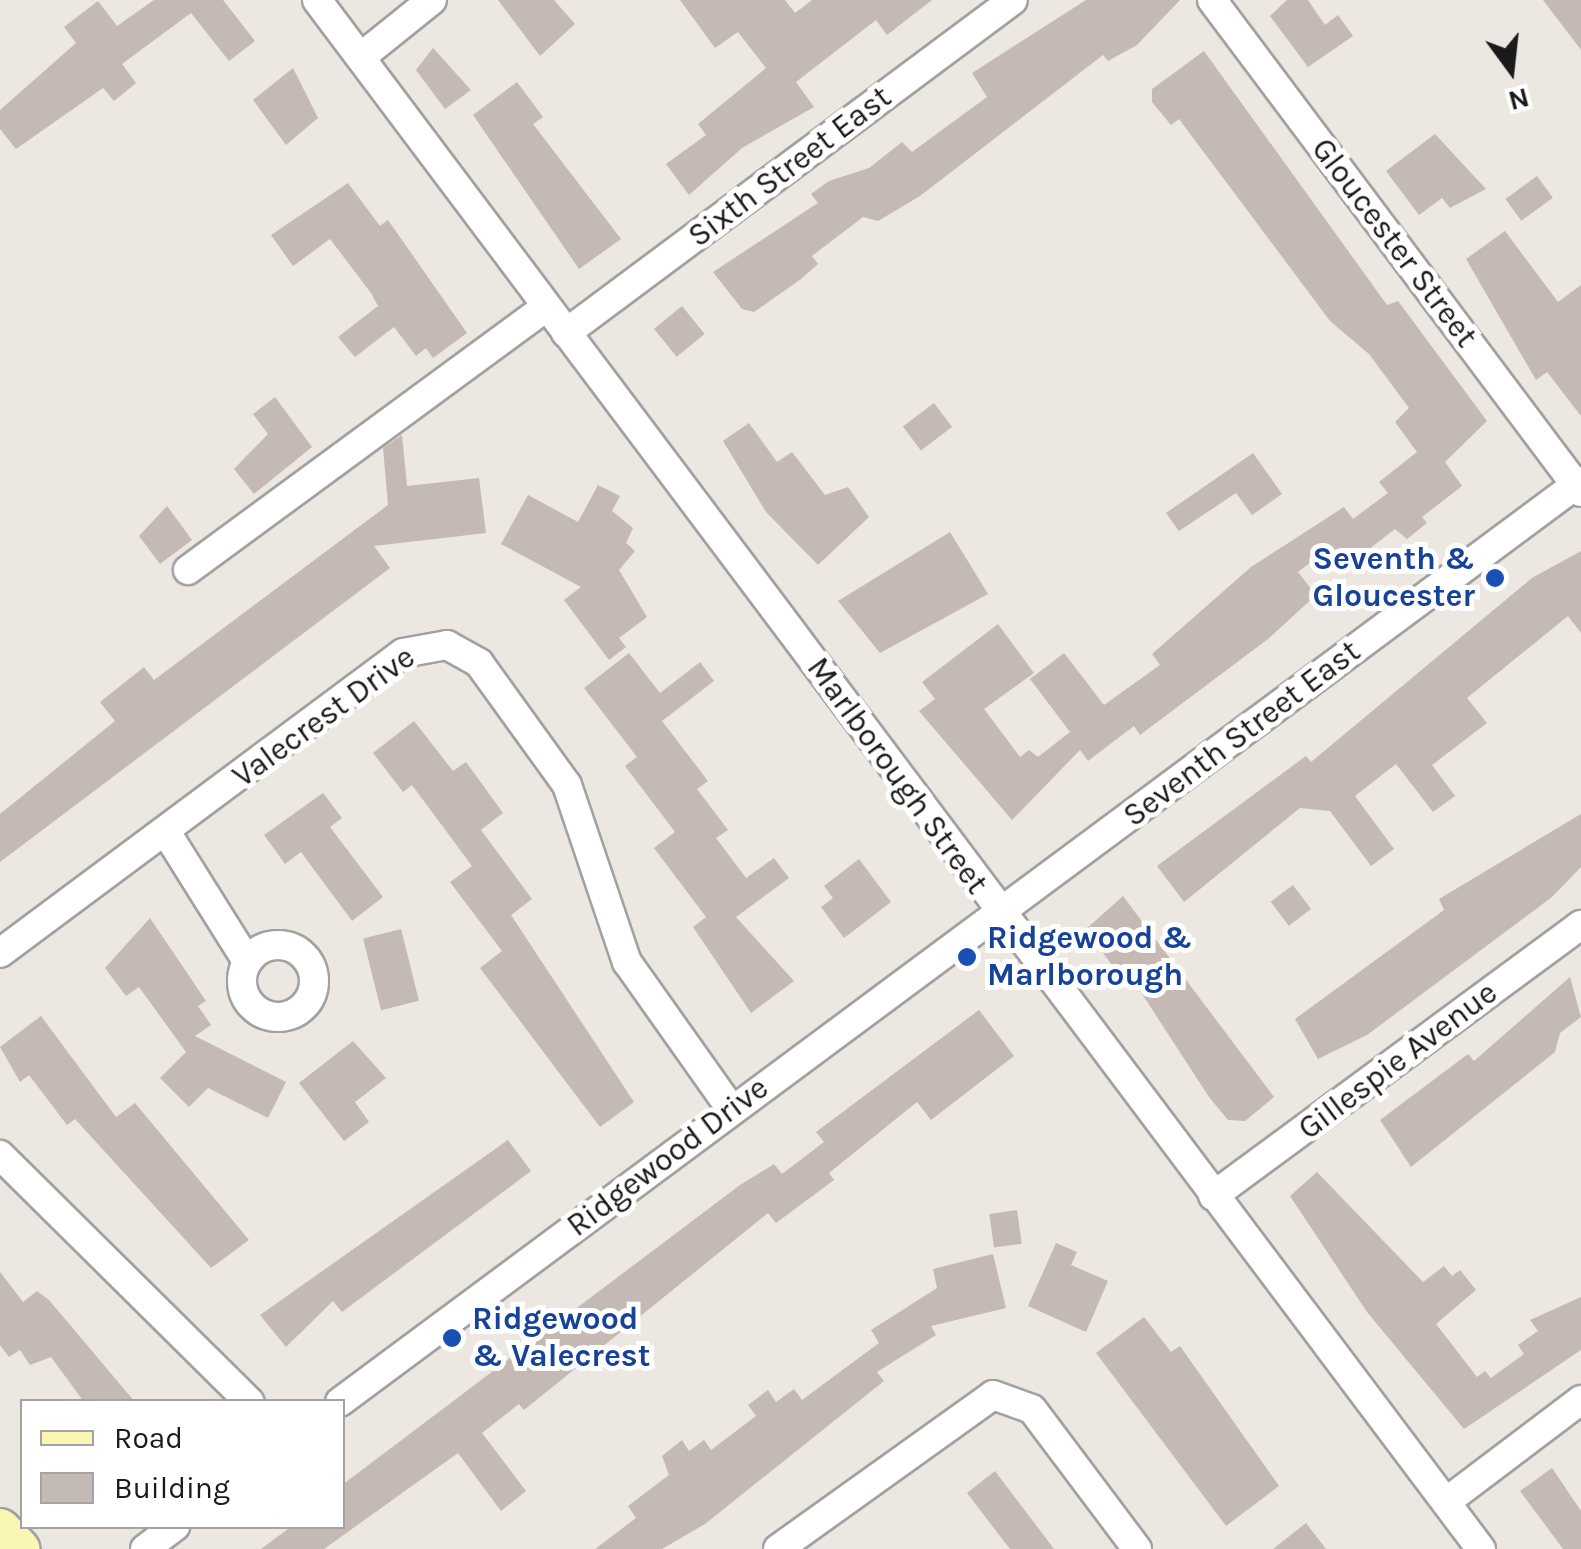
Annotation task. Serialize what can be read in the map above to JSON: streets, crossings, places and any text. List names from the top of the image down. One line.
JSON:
{"streets":{"street":["Sixth Street East","Gloucester Street","Valecrest Drive","Seventh Street East","Marlborough Street","Gillespie Avenue","Ridgewood Drive"]},"crossings":[["Sixth Street East","Marlborough Street"],["Gloucester Street","Seventh Street East"],["Valecrest Drive","Ridgewood Drive"],["Seventh Street East","Marlborough Street"],["Seventh Street East","Ridgewood Drive"],["Marlborough Street","Gillespie Avenue"],["Marlborough Street","Ridgewood Drive"]],"places":["Seventh & Gloucester","Ridgewood & Marlborough","Ridgewood & Valecrest"],"legend":["Road","Building"],"north":"bottom"}
